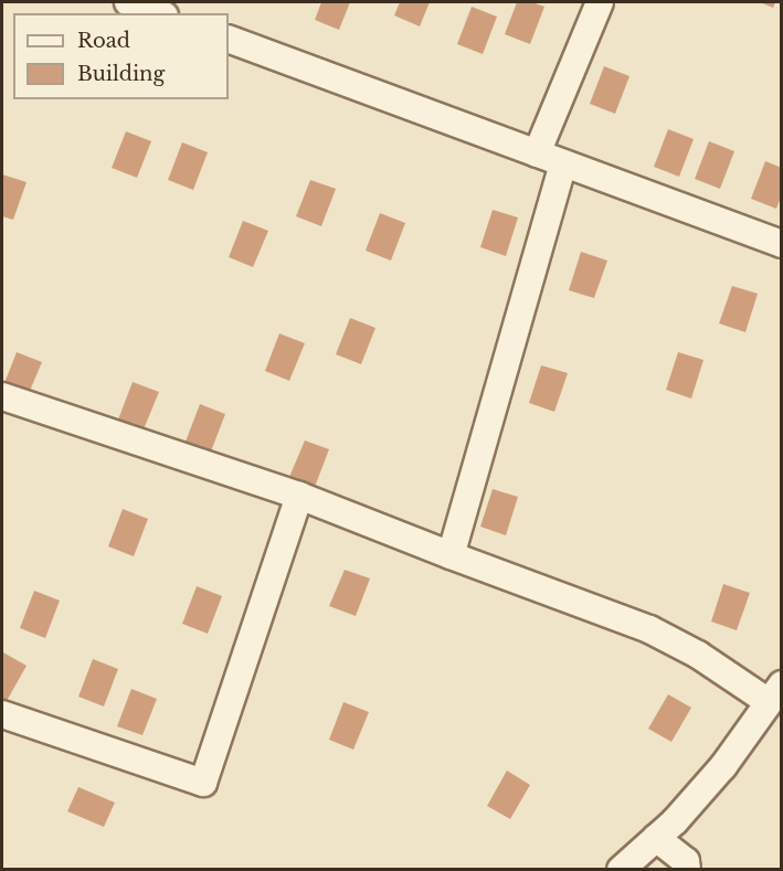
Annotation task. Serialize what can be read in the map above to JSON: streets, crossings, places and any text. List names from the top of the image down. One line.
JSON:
{"legend":["Road","Building"]}
